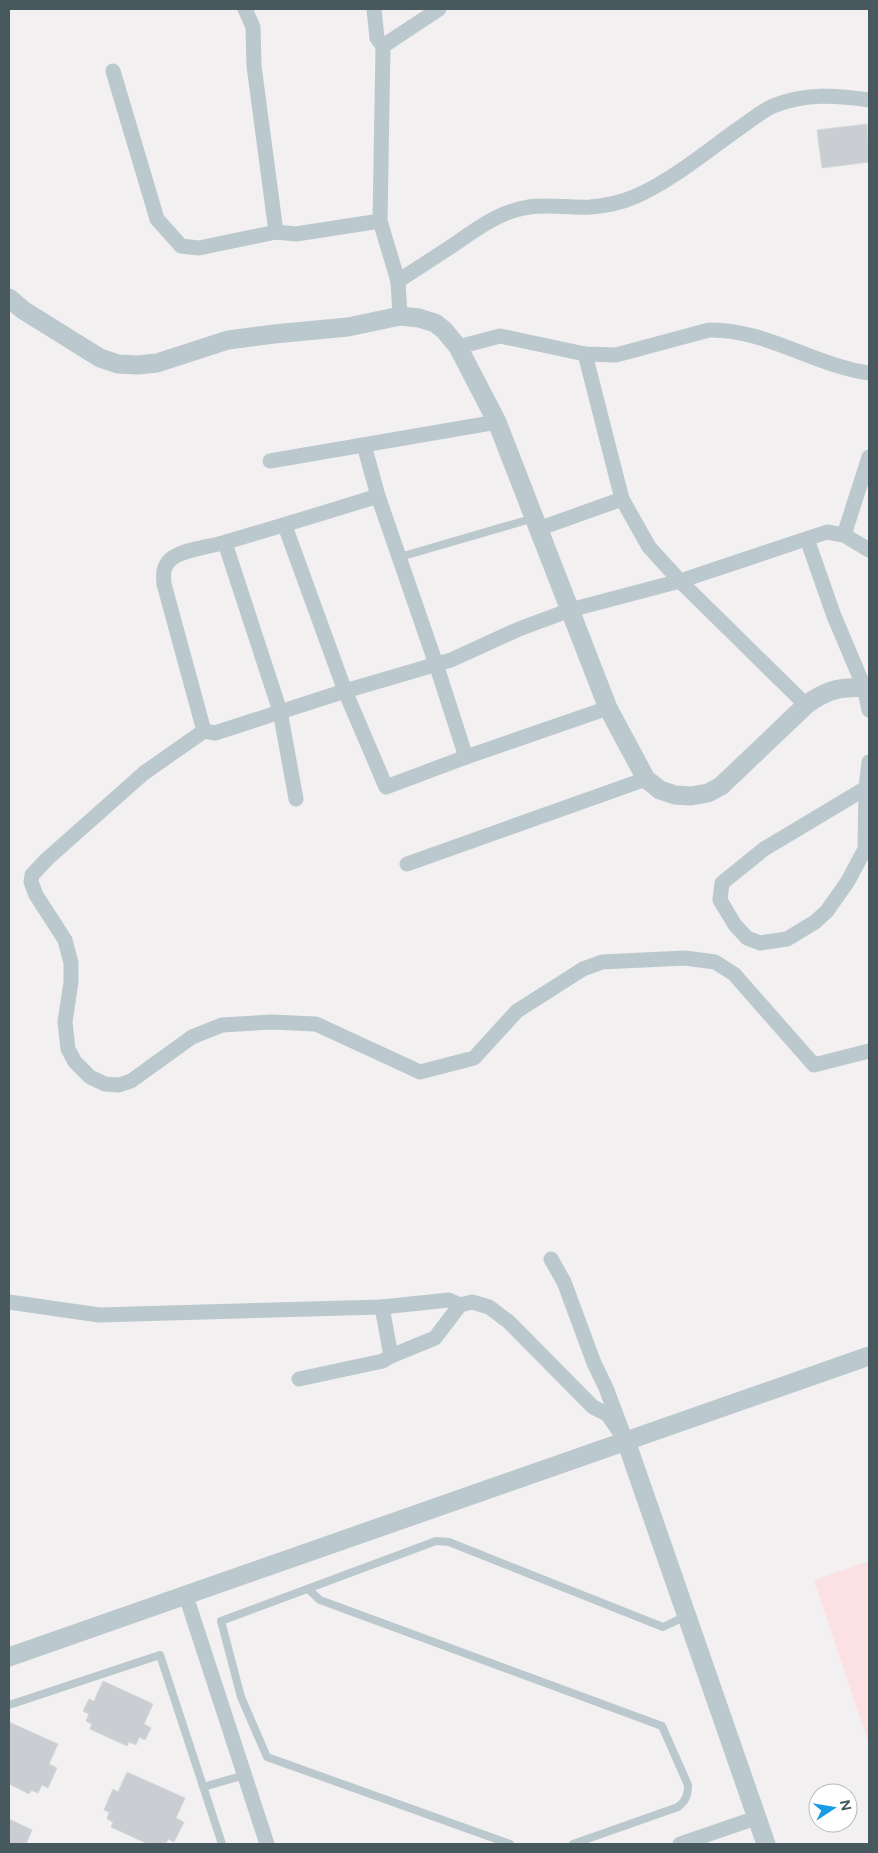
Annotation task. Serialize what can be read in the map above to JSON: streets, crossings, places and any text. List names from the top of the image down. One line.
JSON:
{"north":"right"}
